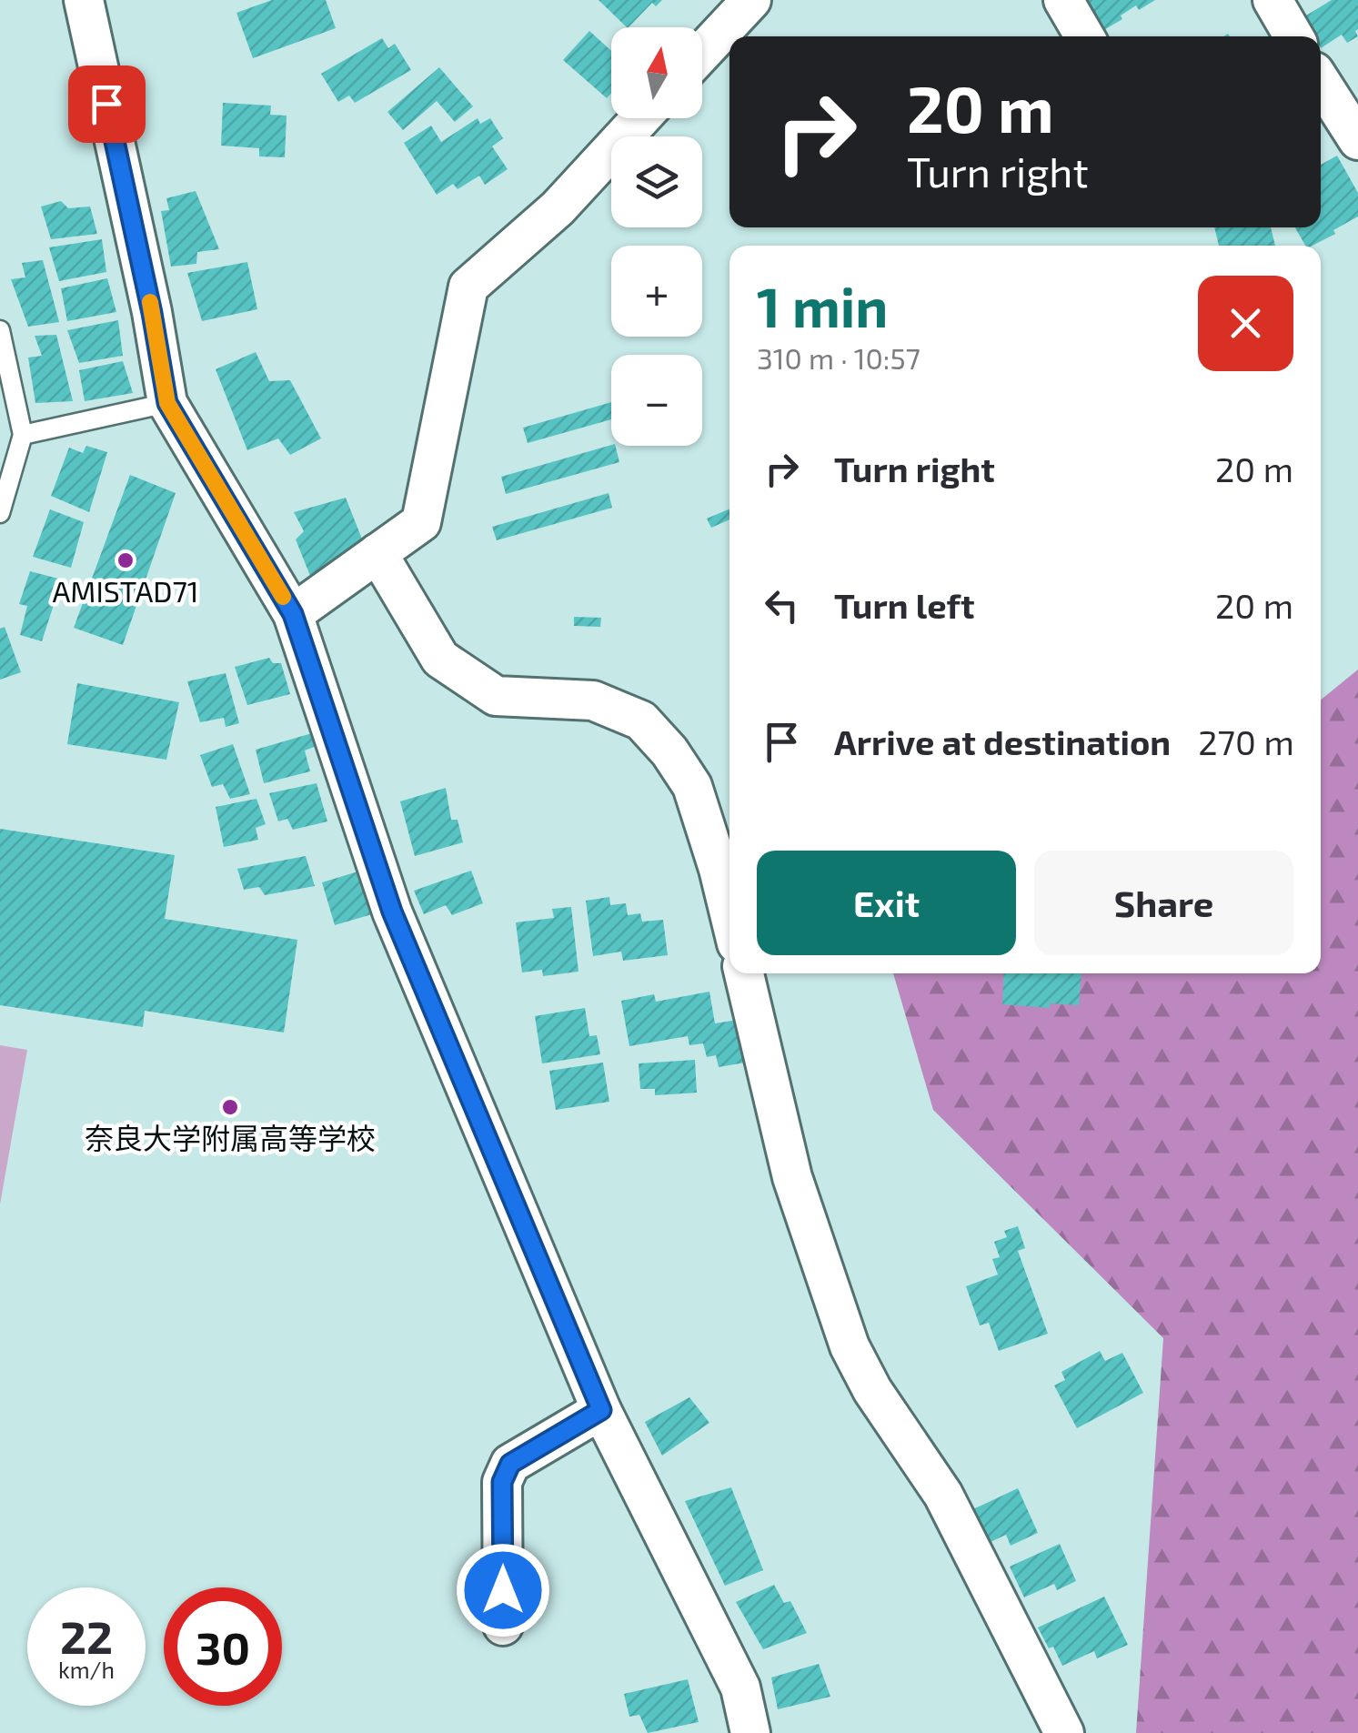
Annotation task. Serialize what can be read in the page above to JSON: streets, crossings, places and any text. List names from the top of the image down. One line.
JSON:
{"places":["AMISTAD71","奈良大学附属高等学校"],"north":"top","page":{"map_buttons":["+","−"],"turn":["20 m","Turn right"],"heading":["1 min","310 m · 10:57"],"list":[{"name":"Turn right","value":"20 m"},{"name":"Turn left","value":"20 m"},{"name":"Arrive at destination","value":"270 m"}],"buttons":["Exit","Share"],"speed":"22 km/h","limit":"30"}}
